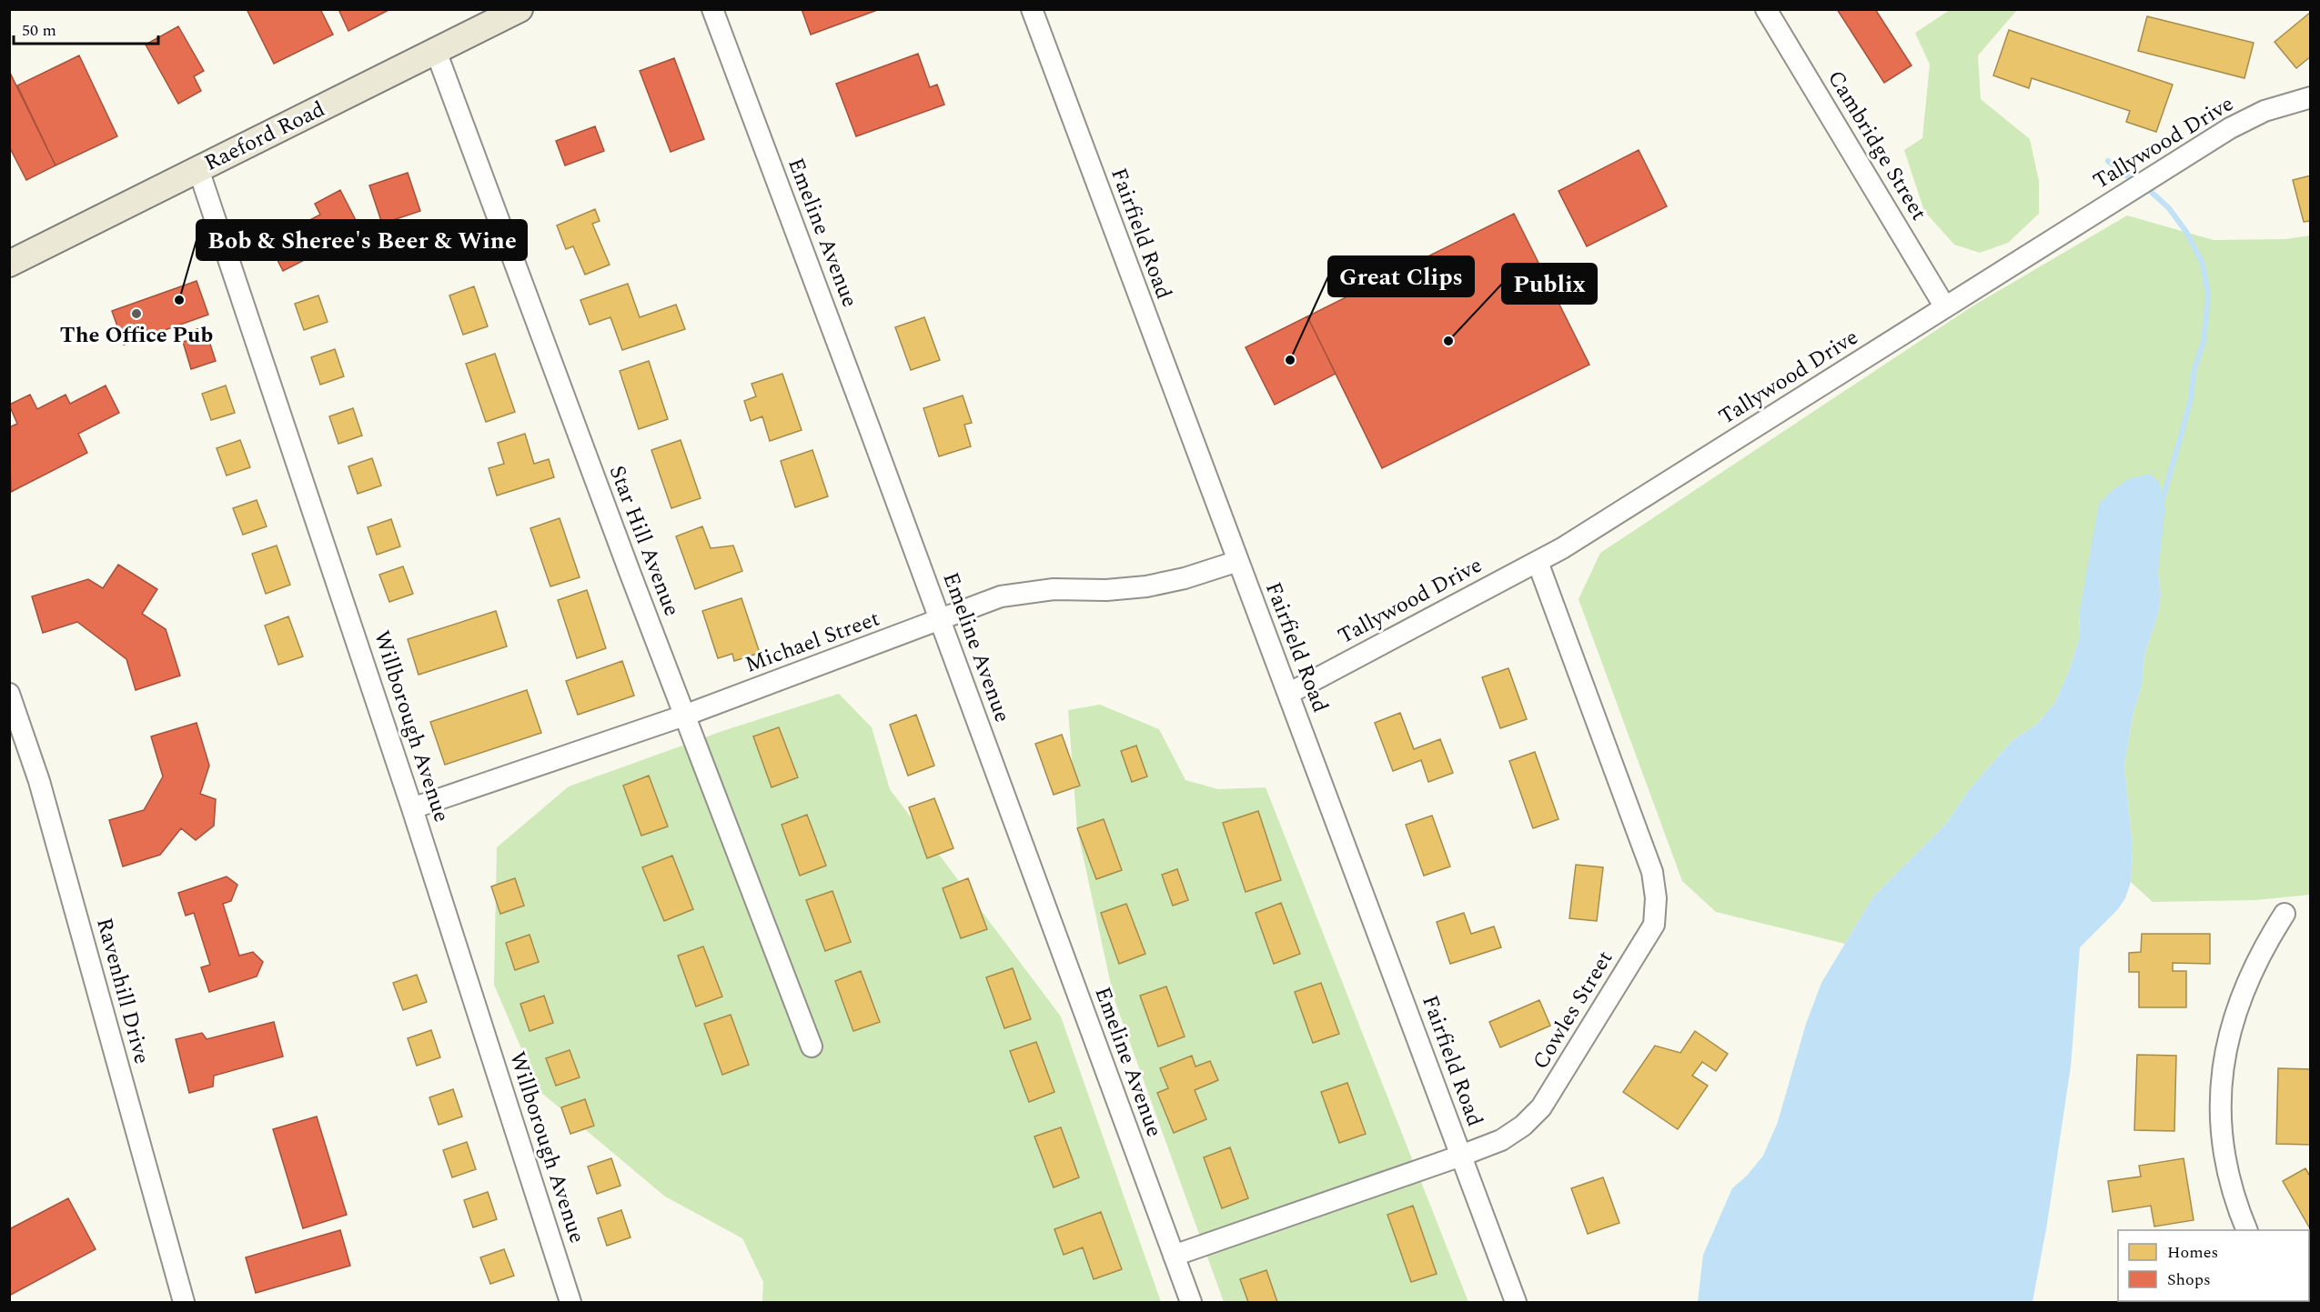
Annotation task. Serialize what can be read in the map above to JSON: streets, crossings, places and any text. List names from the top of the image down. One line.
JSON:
{"streets":{"main road":["Raeford Road"],"street":["Tallywood Drive","Cambridge Street","Emeline Avenue","Fairfield Road","Star Hill Avenue","Michael Street","Willborough Avenue","Ravenhill Drive","Cowles Street"]},"crossings":[["Raeford Road","Star Hill Avenue"],["Raeford Road","Willborough Avenue"],["Tallywood Drive","Cambridge Street"],["Tallywood Drive","Fairfield Road"],["Tallywood Drive","Cowles Street"],["Emeline Avenue","Michael Street"],["Emeline Avenue","Cowles Street"],["Fairfield Road","Michael Street"],["Fairfield Road","Cowles Street"],["Star Hill Avenue","Michael Street"],["Michael Street","Willborough Avenue"]],"places":["Bob & Sheree's Beer & Wine","The Office Pub","Publix","Great Clips"],"legend":["Homes","Shops"],"scale_bar":"50 m"}
